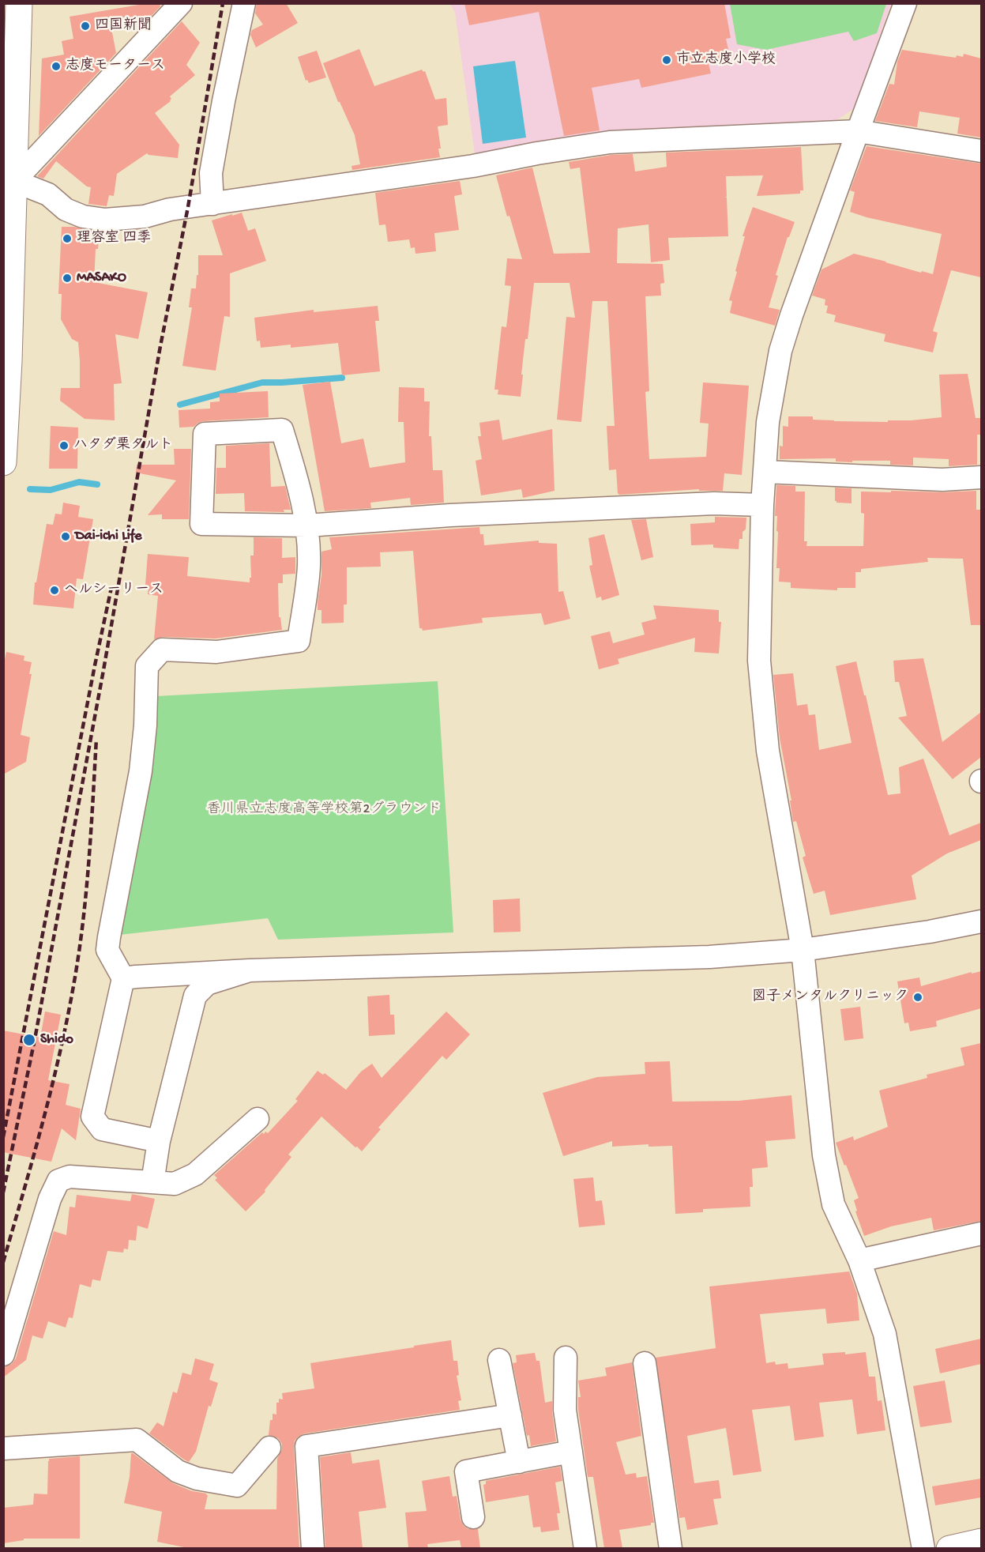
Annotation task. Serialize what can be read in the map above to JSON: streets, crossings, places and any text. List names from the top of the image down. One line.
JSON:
{"parks":["香川県立志度高等学校第2グラウンド"],"places":["四国新聞","市立志度小学校","志度モータース","理容室 四季","MASAKO","ハタダ栗タルト","Dai-ichi Life","ヘルシーリース","図子メンタルクリニック","Shido"]}
